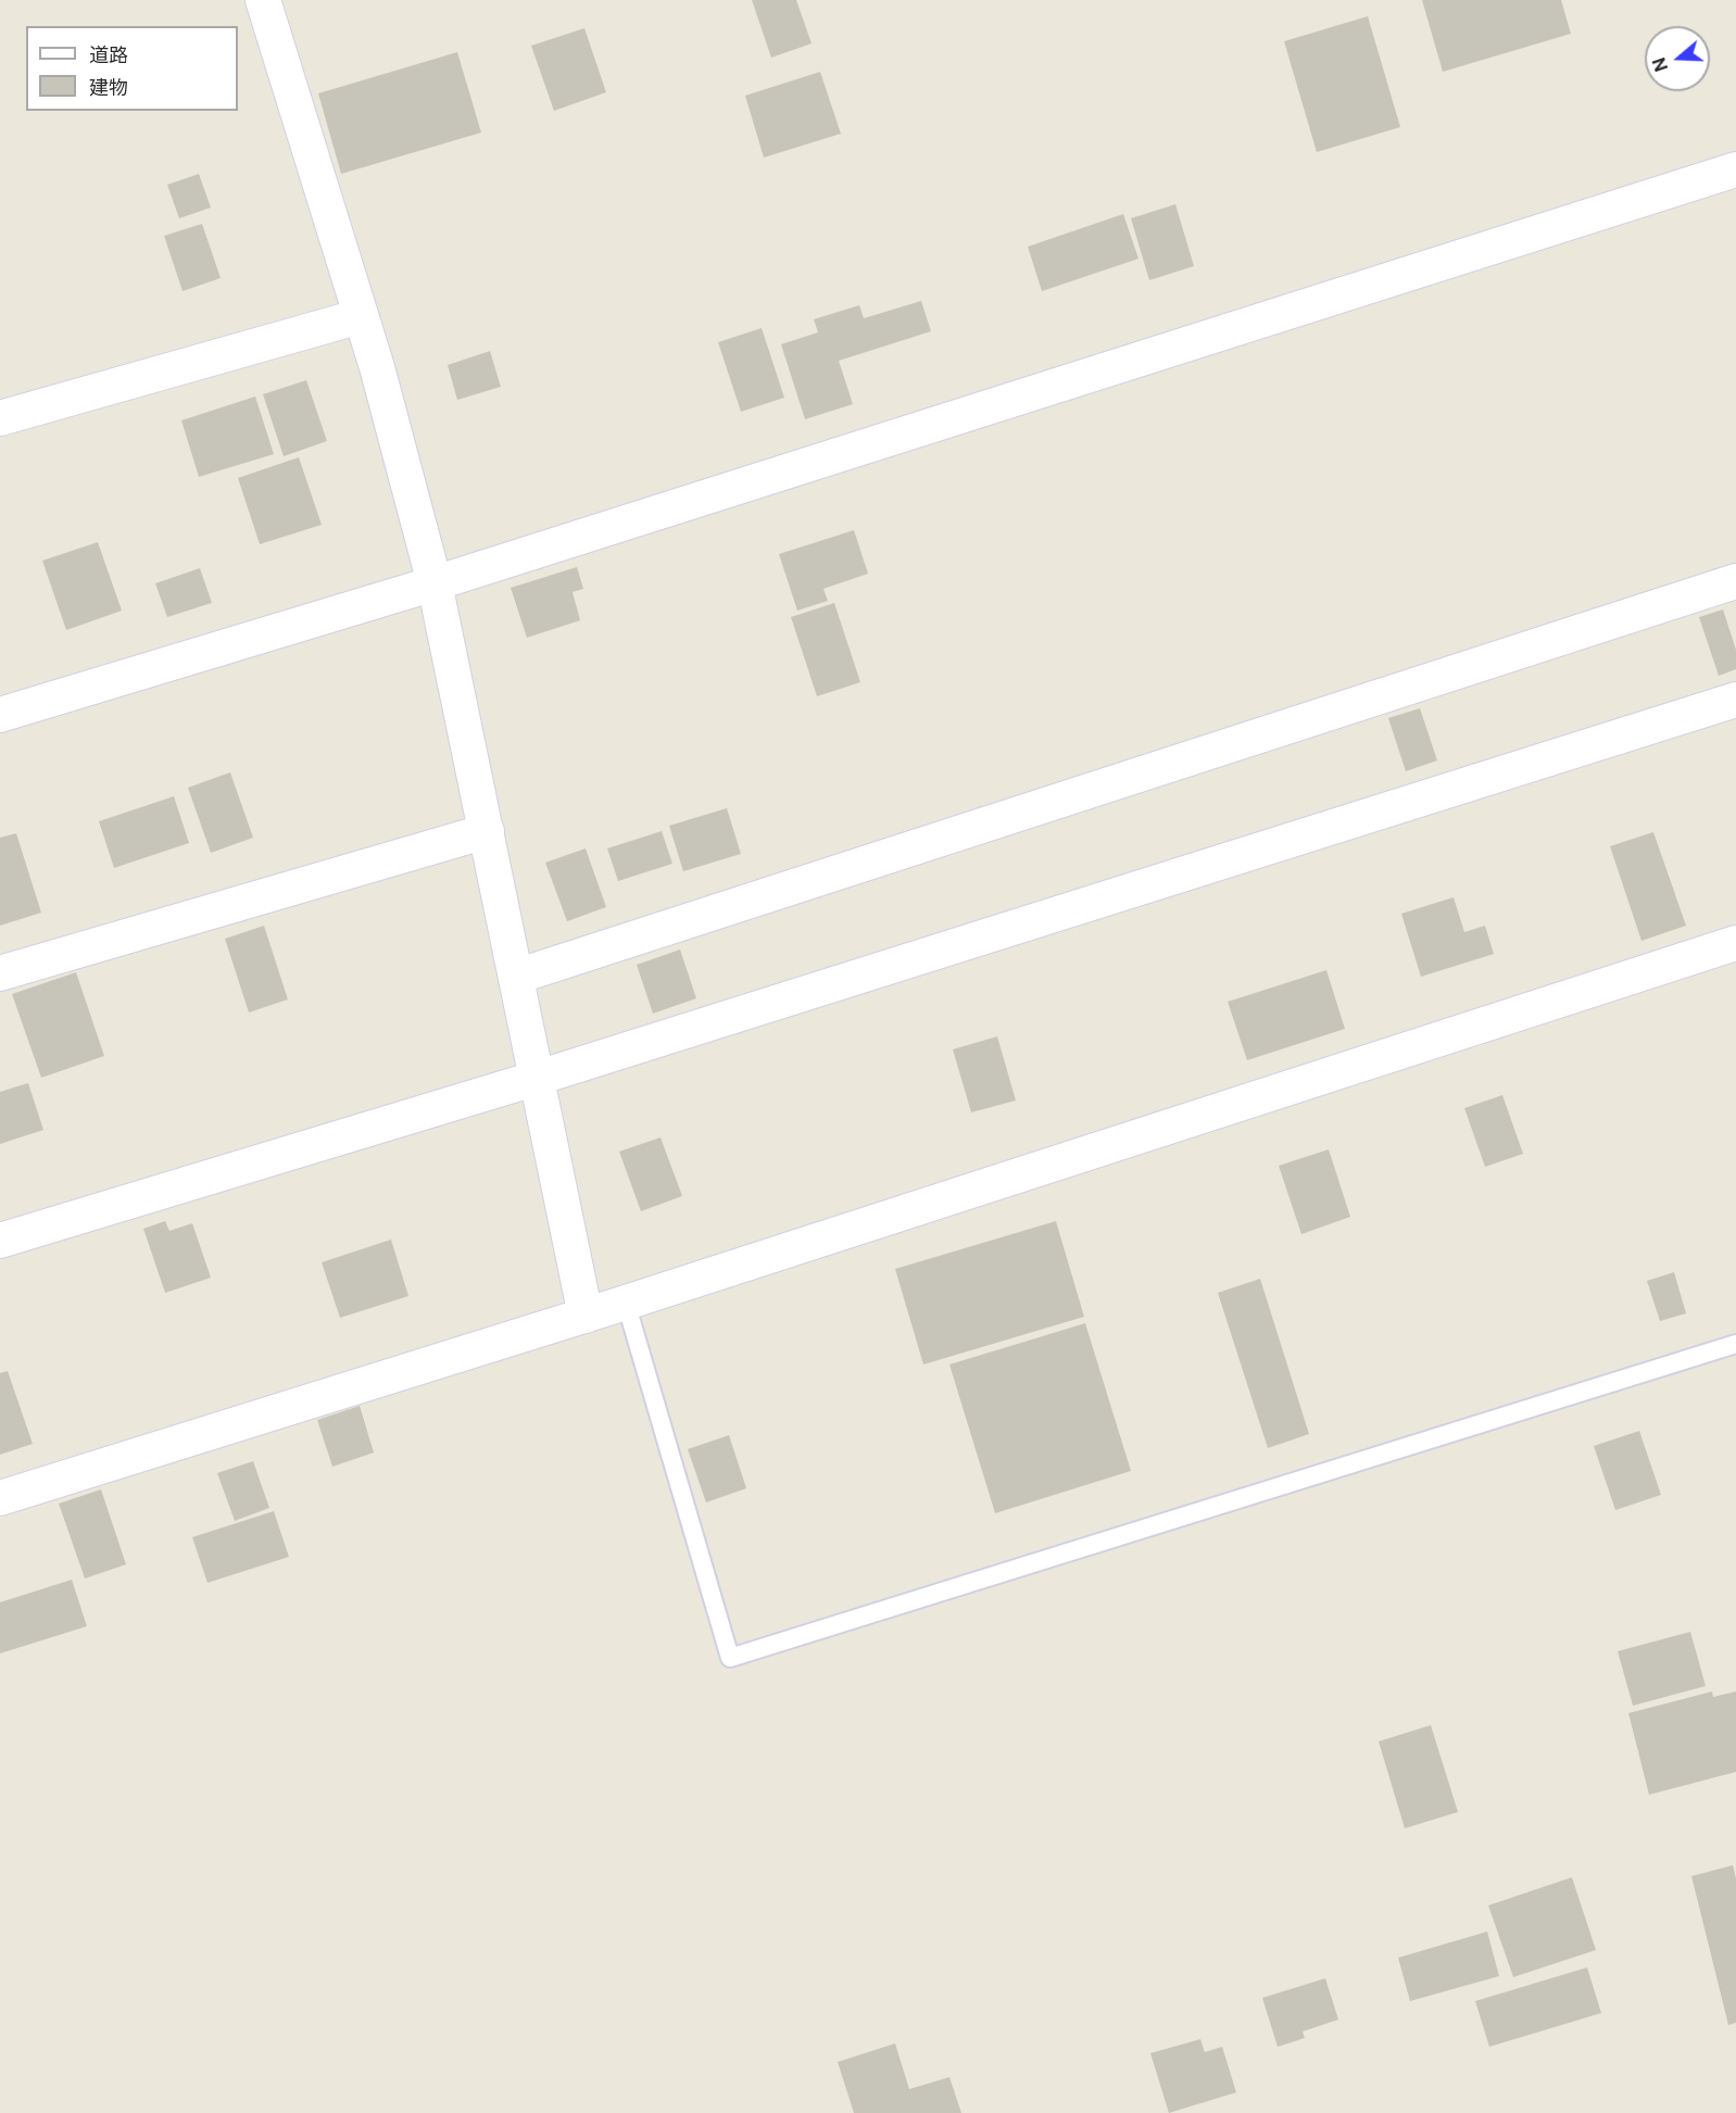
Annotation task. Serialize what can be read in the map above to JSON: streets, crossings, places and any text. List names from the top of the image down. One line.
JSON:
{"legend":["道路","建物"],"north":"left"}
